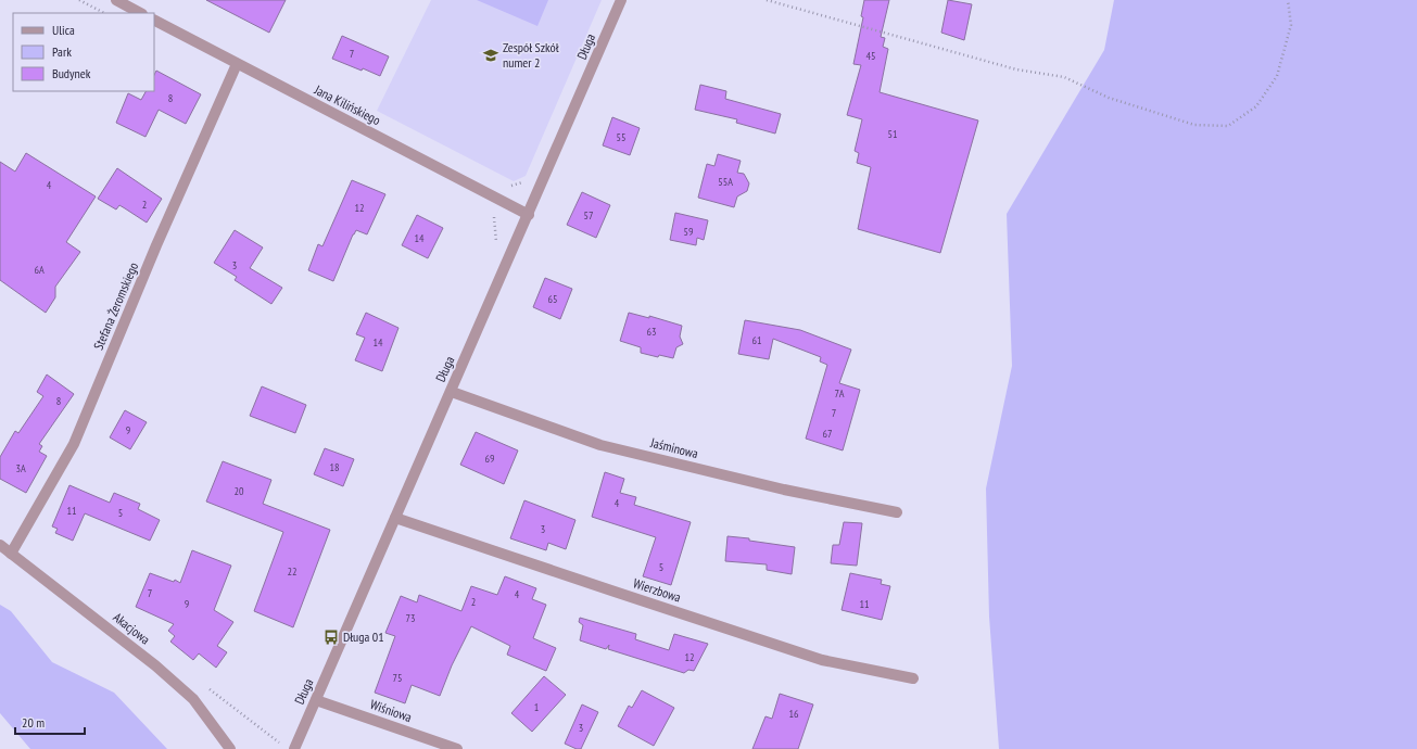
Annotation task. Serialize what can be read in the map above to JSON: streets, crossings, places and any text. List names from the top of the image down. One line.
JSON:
{"streets":{"street":["Długa","Jana Kilińskiego","Stefana Żeromskiego","Jaśminowa","Wierzbowa","Akacjowa","Wiśniowa"]},"crossings":[["Długa","Jana Kilińskiego"],["Długa","Jaśminowa"],["Długa","Wierzbowa"],["Długa","Wiśniowa"],["Jana Kilińskiego","Stefana Żeromskiego"],["Stefana Żeromskiego","Akacjowa"]],"places":{"school or university":["Zespół Szkół numer 2"],"bus stop":["Długa 01"]},"house_numbers":["7","45","8","51","55","55A","4","2","12","57","59","14","3","6A","65","63","61","14","7A","8","7","9","67","69","18","3A","20","4","11","5","3","5","22","7","4","2","9","11","73","12","75","1","16","3"],"legend":["Ulica","Park","Budynek"],"scale_bar":"20 m"}
